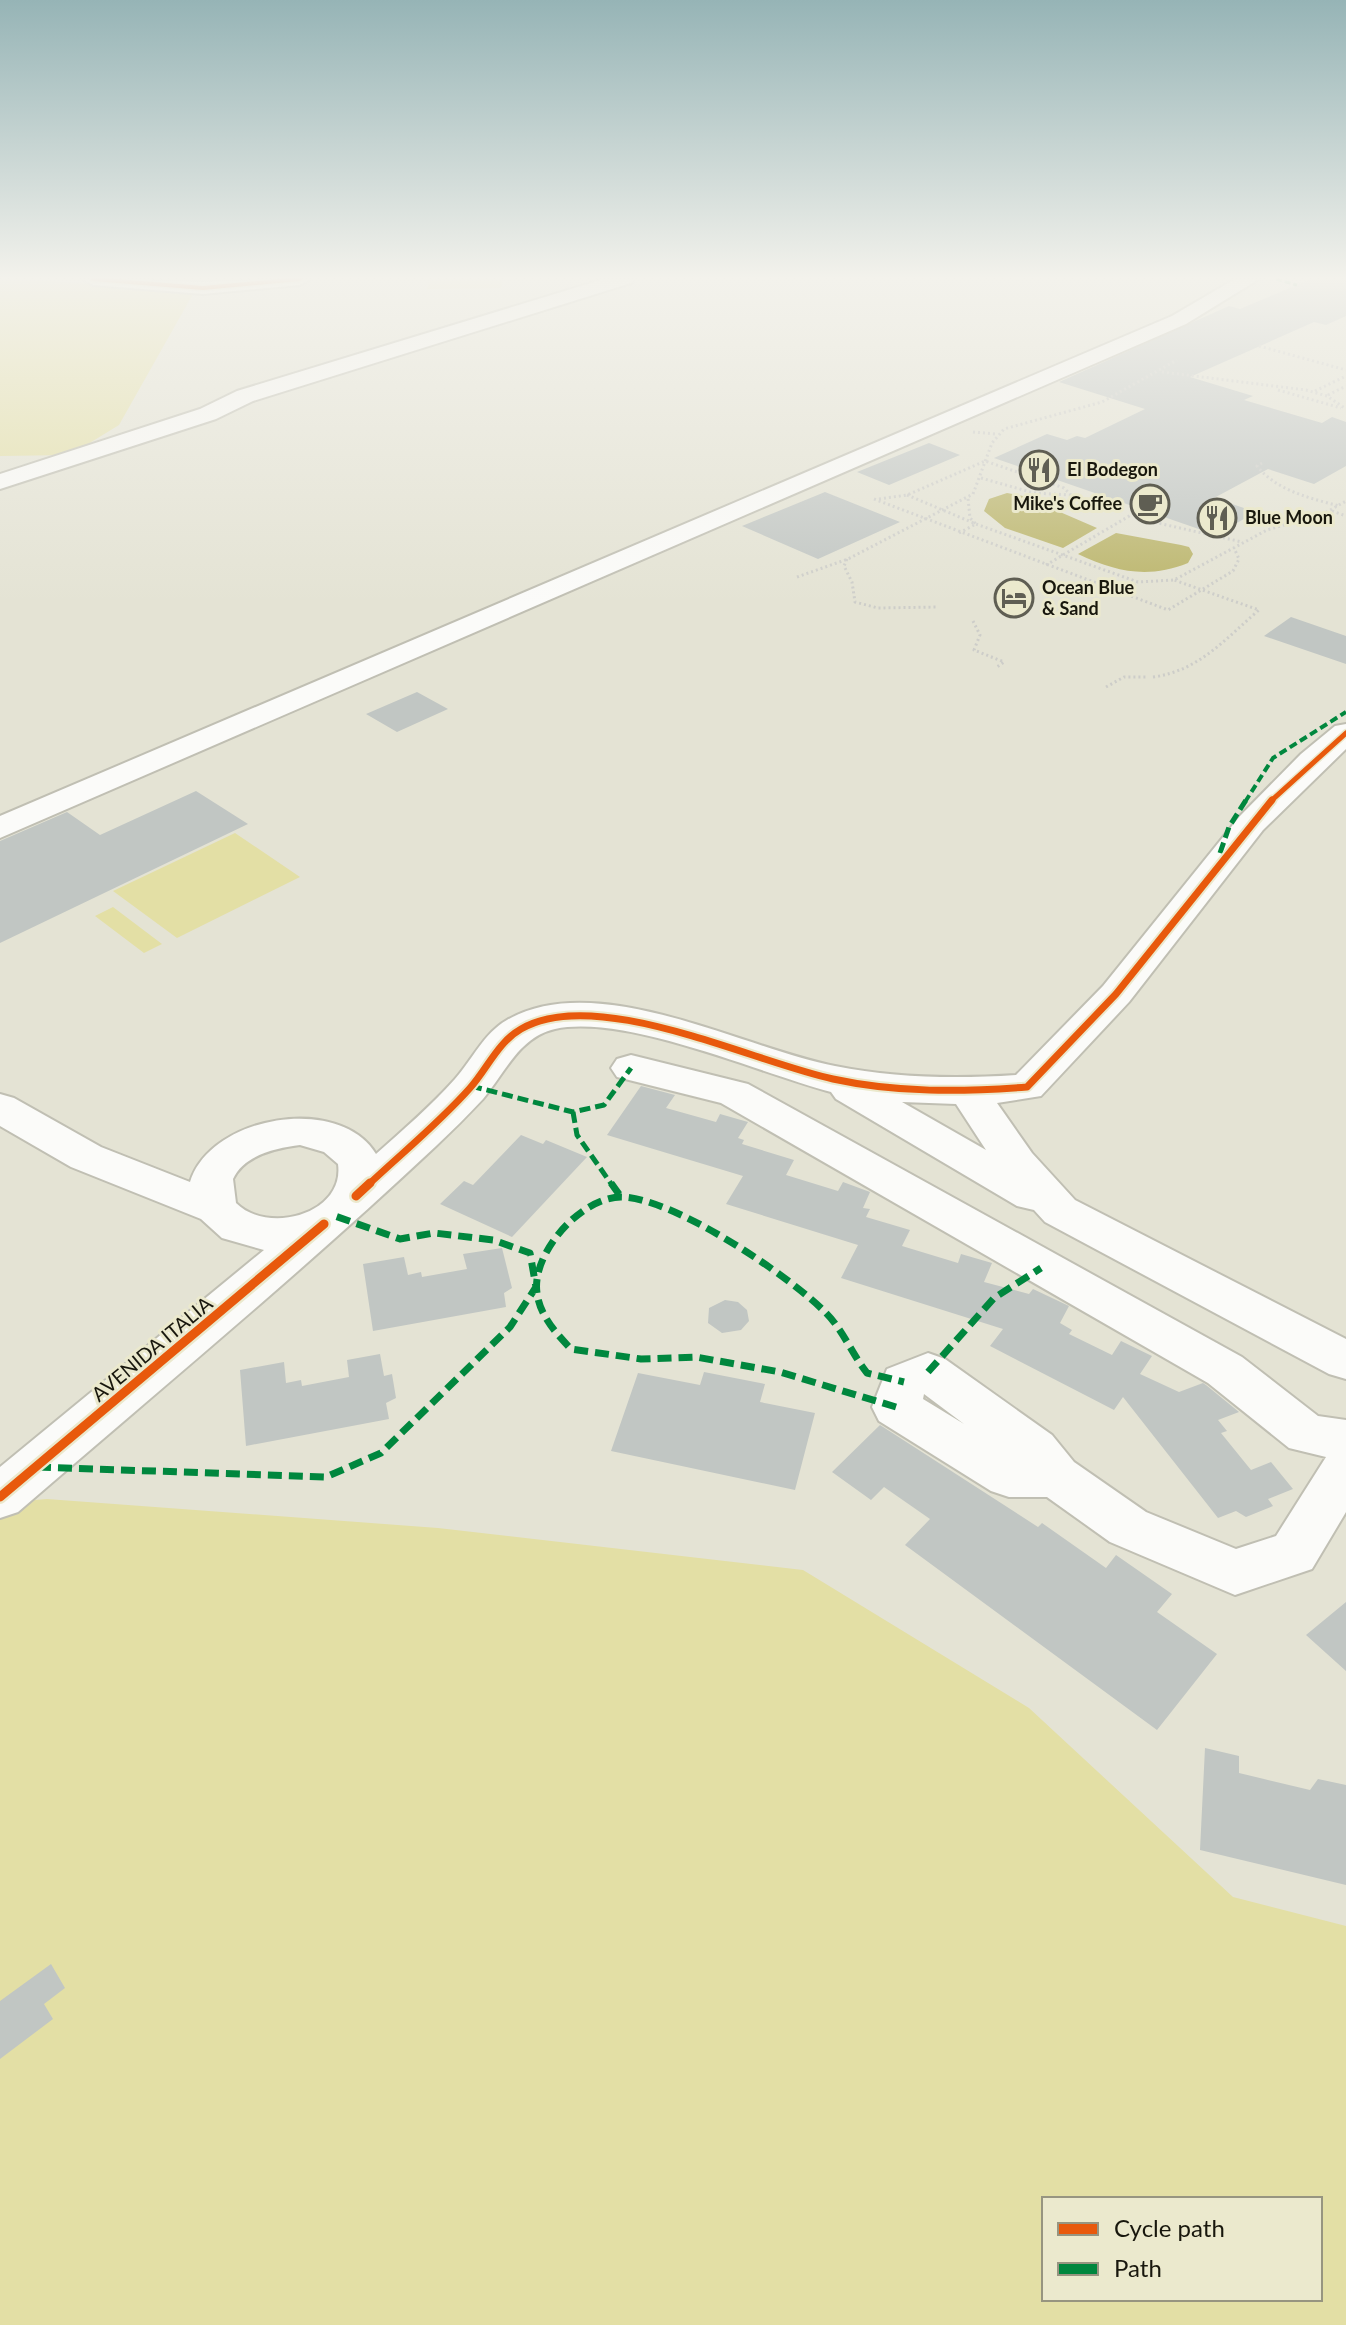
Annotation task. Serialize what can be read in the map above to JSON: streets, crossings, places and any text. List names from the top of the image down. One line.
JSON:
{"streets":{"street":["AVENIDA ITALIA"]},"places":{"restaurant":["El Bodegon","Blue Moon"],"cafe":["Mike's Coffee"],"hotel":["Ocean Blue & Sand"]},"legend":["Cycle path","Path"]}
